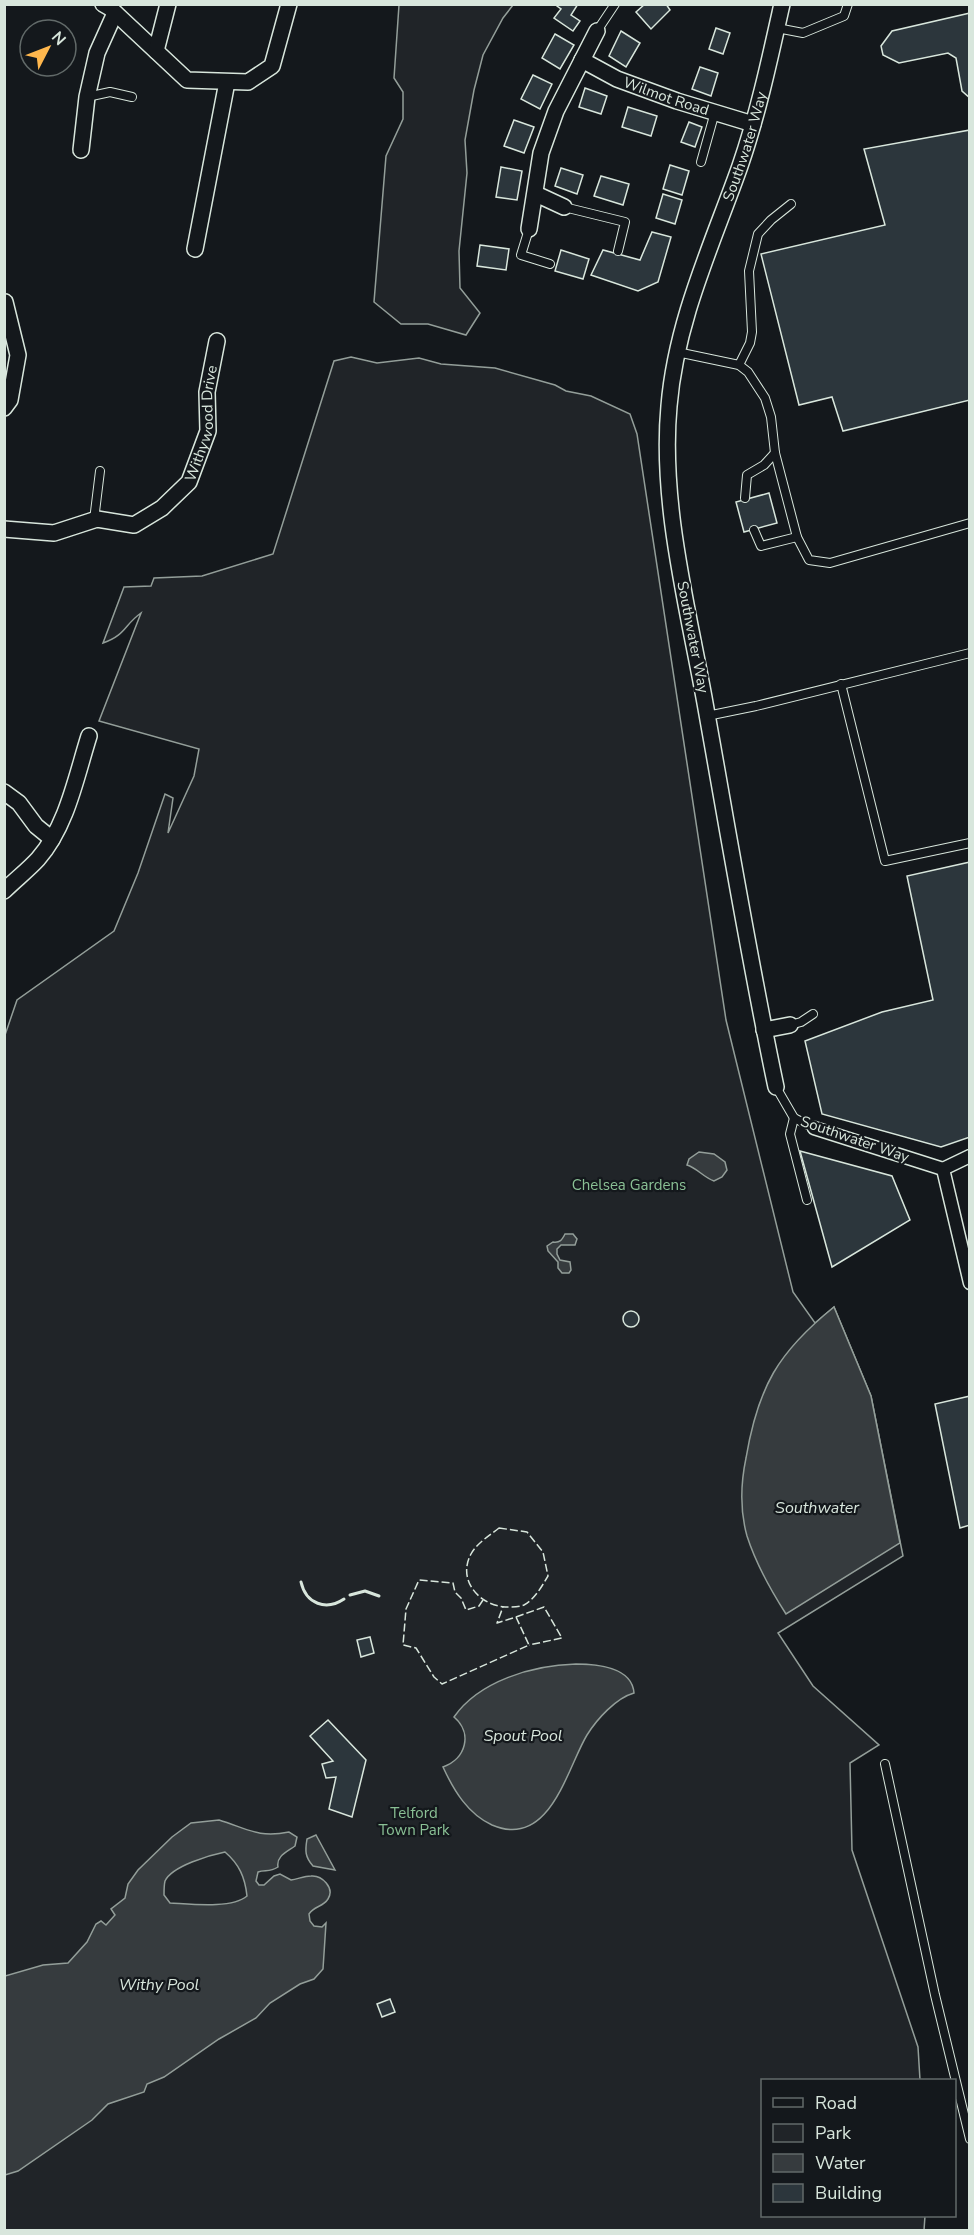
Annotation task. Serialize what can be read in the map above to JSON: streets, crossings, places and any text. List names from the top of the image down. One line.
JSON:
{"streets":{"street":["Wilmot Road","Southwater Way","Withywood Drive"]},"crossings":[["Wilmot Road","Southwater Way"]],"water":["Southwater","Spout Pool","Withy Pool"],"parks":["Chelsea Gardens","Telford Town Park"],"legend":["Road","Park","Water","Building"],"north":"top right"}
